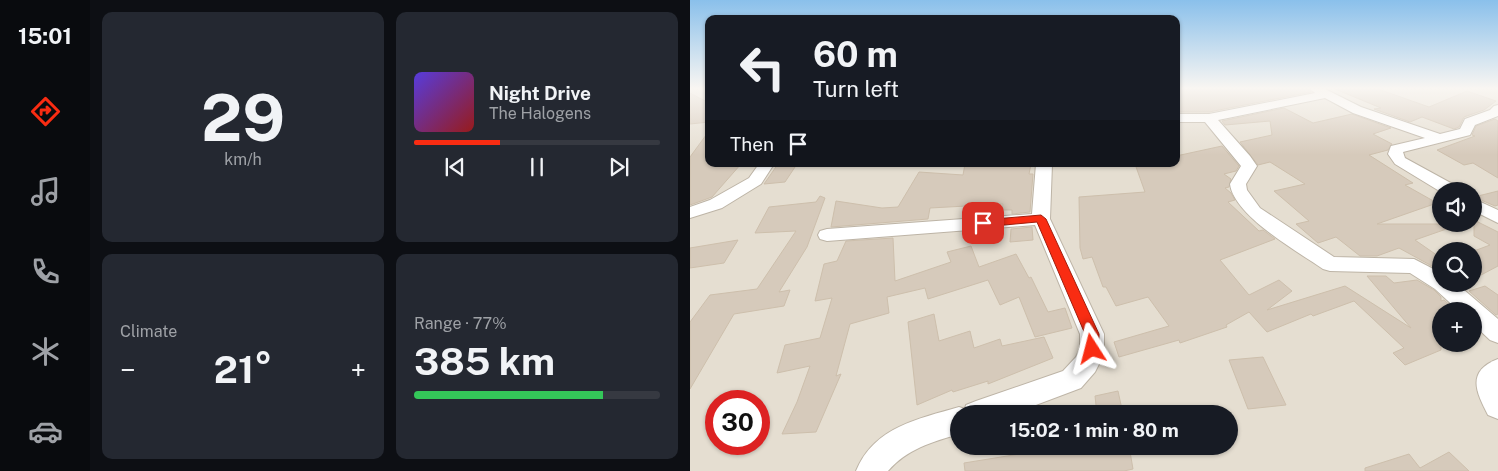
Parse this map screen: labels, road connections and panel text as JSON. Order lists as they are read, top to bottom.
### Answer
{
  "page": {
    "tabs": "15:01",
    "tile": [
      ["29", "km/h"],
      "Climate",
      ["Range · 77%", "385 km"]
    ],
    "turn": ["60 m", "Turn left"],
    "song": ["Night Drive", "The Halogens"],
    "then": "Then",
    "map_buttons": "+",
    "heat": ["−", "21°", "+"],
    "limit": "30",
    "trip": "15:02 · 1 min · 80 m"
  }
}
